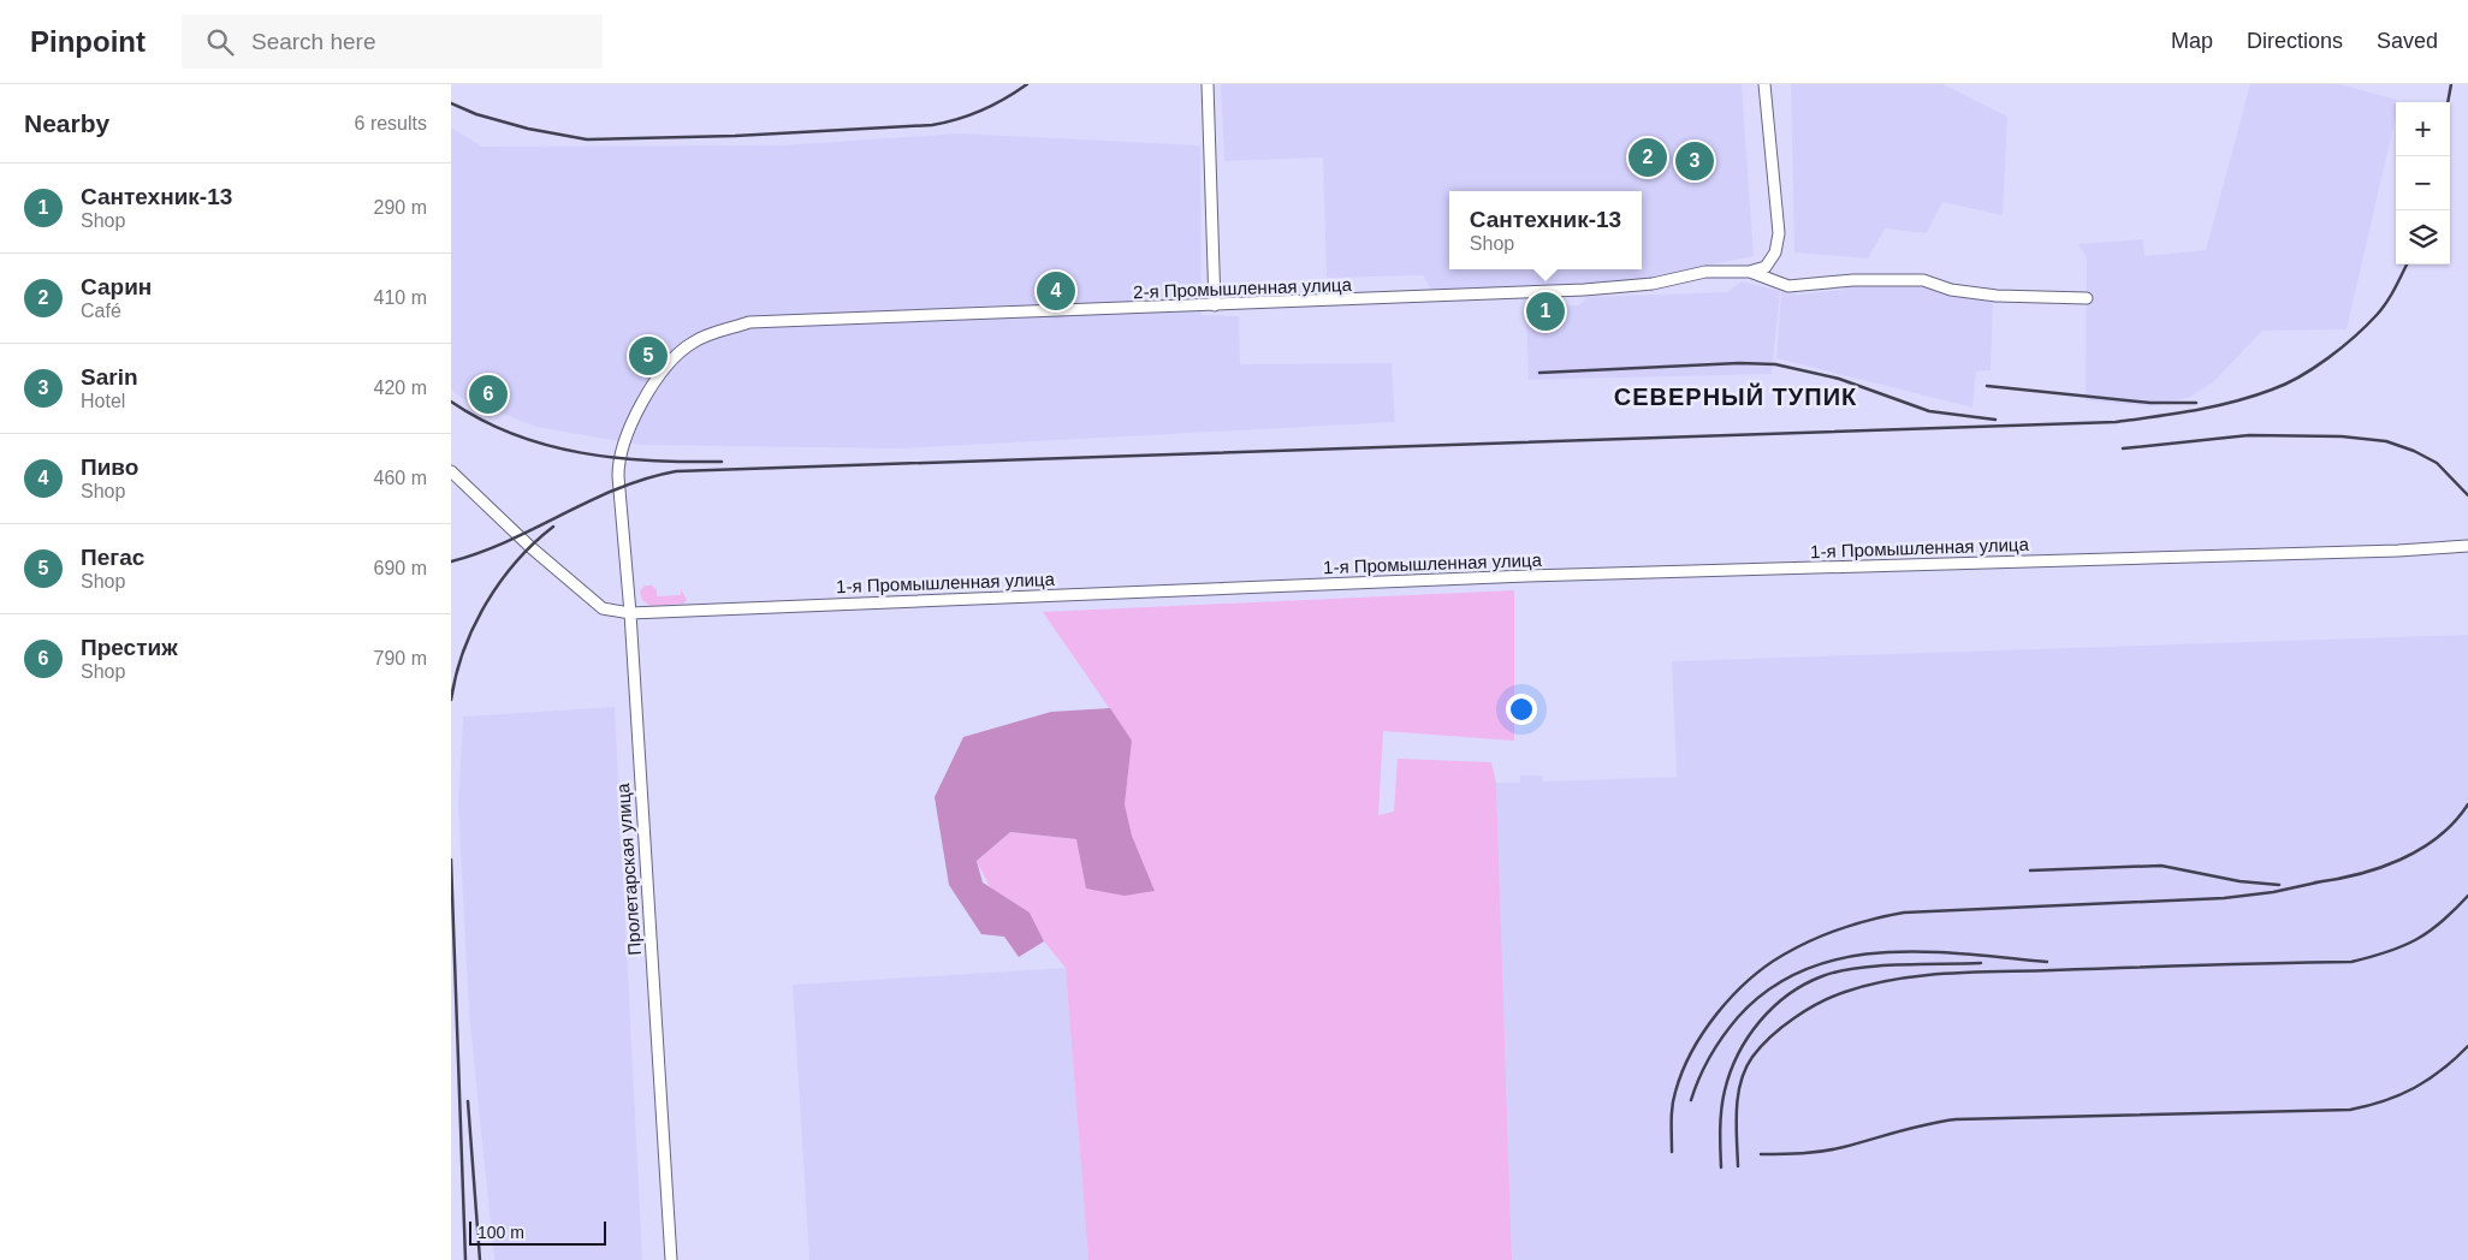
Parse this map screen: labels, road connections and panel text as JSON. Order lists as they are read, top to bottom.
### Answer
{
  "streets": {
    "street": ["2-я Промышленная улица", "1-я Промышленная улица", "Пролетарская улица"]
  },
  "crossings": [
    ["2-я Промышленная улица", "Пролетарская улица"],
    ["1-я Промышленная улица", "Пролетарская улица"]
  ],
  "districts": ["СЕВЕРНЫЙ ТУПИК"],
  "scale_bar": "100 m",
  "page": {
    "header": "Pinpoint",
    "search": "Search here",
    "nav": ["Map", "Directions", "Saved"],
    "heading": ["Nearby", "6 results"],
    "map_buttons": ["+", "−"],
    "pins": [
      "2",
      "3",
      "4",
      "1",
      "5",
      "6"
    ],
    "list": [
      {
        "mark": "1",
        "name": "Сантехник-13",
        "note": "Shop",
        "value": "290 m"
      },
      {
        "mark": "2",
        "name": "Сарин",
        "note": "Café",
        "value": "410 m"
      },
      {
        "mark": "3",
        "name": "Sarin",
        "note": "Hotel",
        "value": "420 m"
      },
      {
        "mark": "4",
        "name": "Пиво",
        "note": "Shop",
        "value": "460 m"
      },
      {
        "mark": "5",
        "name": "Пегас",
        "note": "Shop",
        "value": "690 m"
      },
      {
        "mark": "6",
        "name": "Престиж",
        "note": "Shop",
        "value": "790 m"
      }
    ],
    "popup": ["Сантехник-13", "Shop"],
    "scale": "100 m"
  }
}
